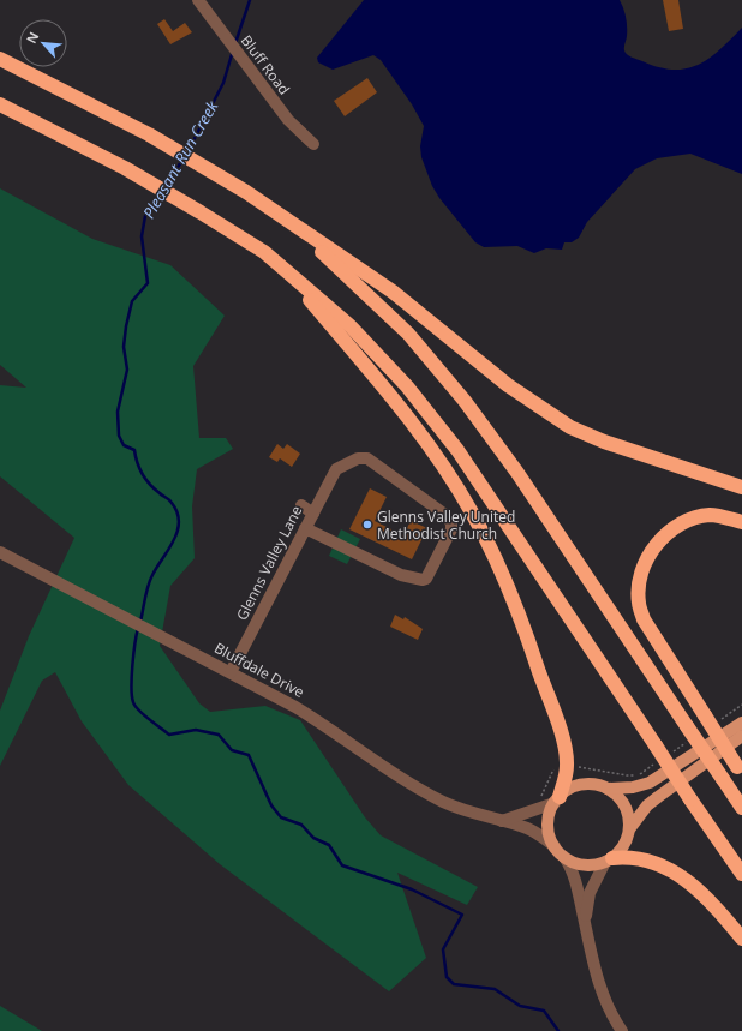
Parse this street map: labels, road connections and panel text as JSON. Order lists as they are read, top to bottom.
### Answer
{
  "streets": {
    "street": ["Bluff Road", "Glenns Valley Lane", "Bluffdale Drive"]
  },
  "crossings": [
    ["Glenns Valley Lane", "Bluffdale Drive"]
  ],
  "water": ["Pleasant Run Creek"],
  "places": ["Glenns Valley United Methodist Church"],
  "north": "top left"
}
